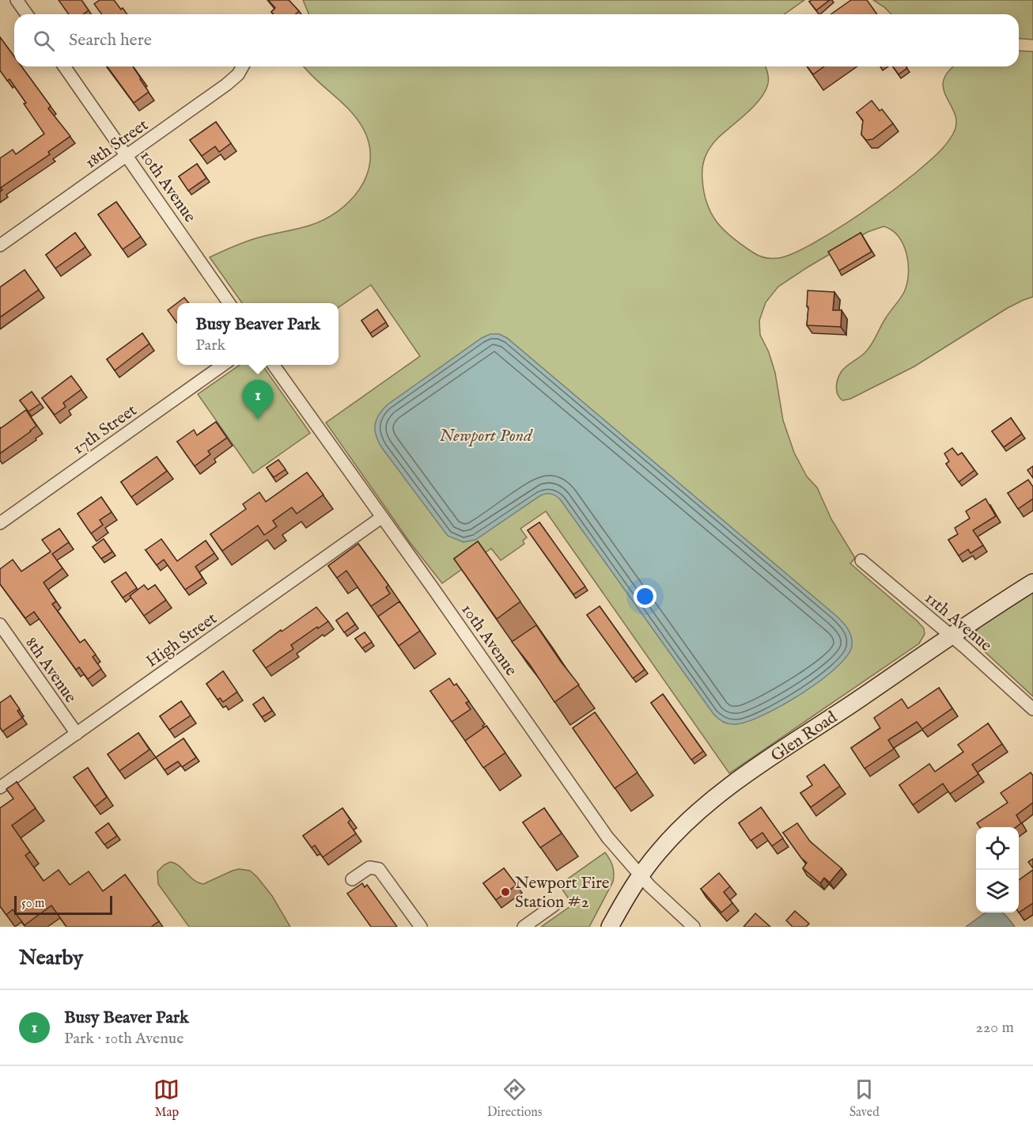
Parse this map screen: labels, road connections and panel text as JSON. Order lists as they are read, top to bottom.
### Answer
{
  "streets": {
    "street": [
      "18th Street",
      "10th Avenue",
      "17th Street",
      "11th Avenue",
      "High Street",
      "8th Avenue",
      "Glen Road"
    ]
  },
  "crossings": [
    ["18th Street", "10th Avenue"],
    ["10th Avenue", "High Street"],
    ["10th Avenue", "Glen Road"],
    ["11th Avenue", "Glen Road"],
    ["High Street", "8th Avenue"]
  ],
  "water": ["Newport Pond"],
  "places": ["Newport Fire Station #2"],
  "scale_bar": "50 m",
  "page": {
    "search": "Search here",
    "popup": ["Busy Beaver Park", "Park"],
    "pins": "1",
    "scale": "50 m",
    "heading": "Nearby",
    "list": [
      {
        "mark": "1",
        "name": "Busy Beaver Park",
        "note": "Park · 10th Avenue",
        "value": "220 m"
      }
    ],
    "nav": ["Map", "Directions", "Saved"]
  }
}
